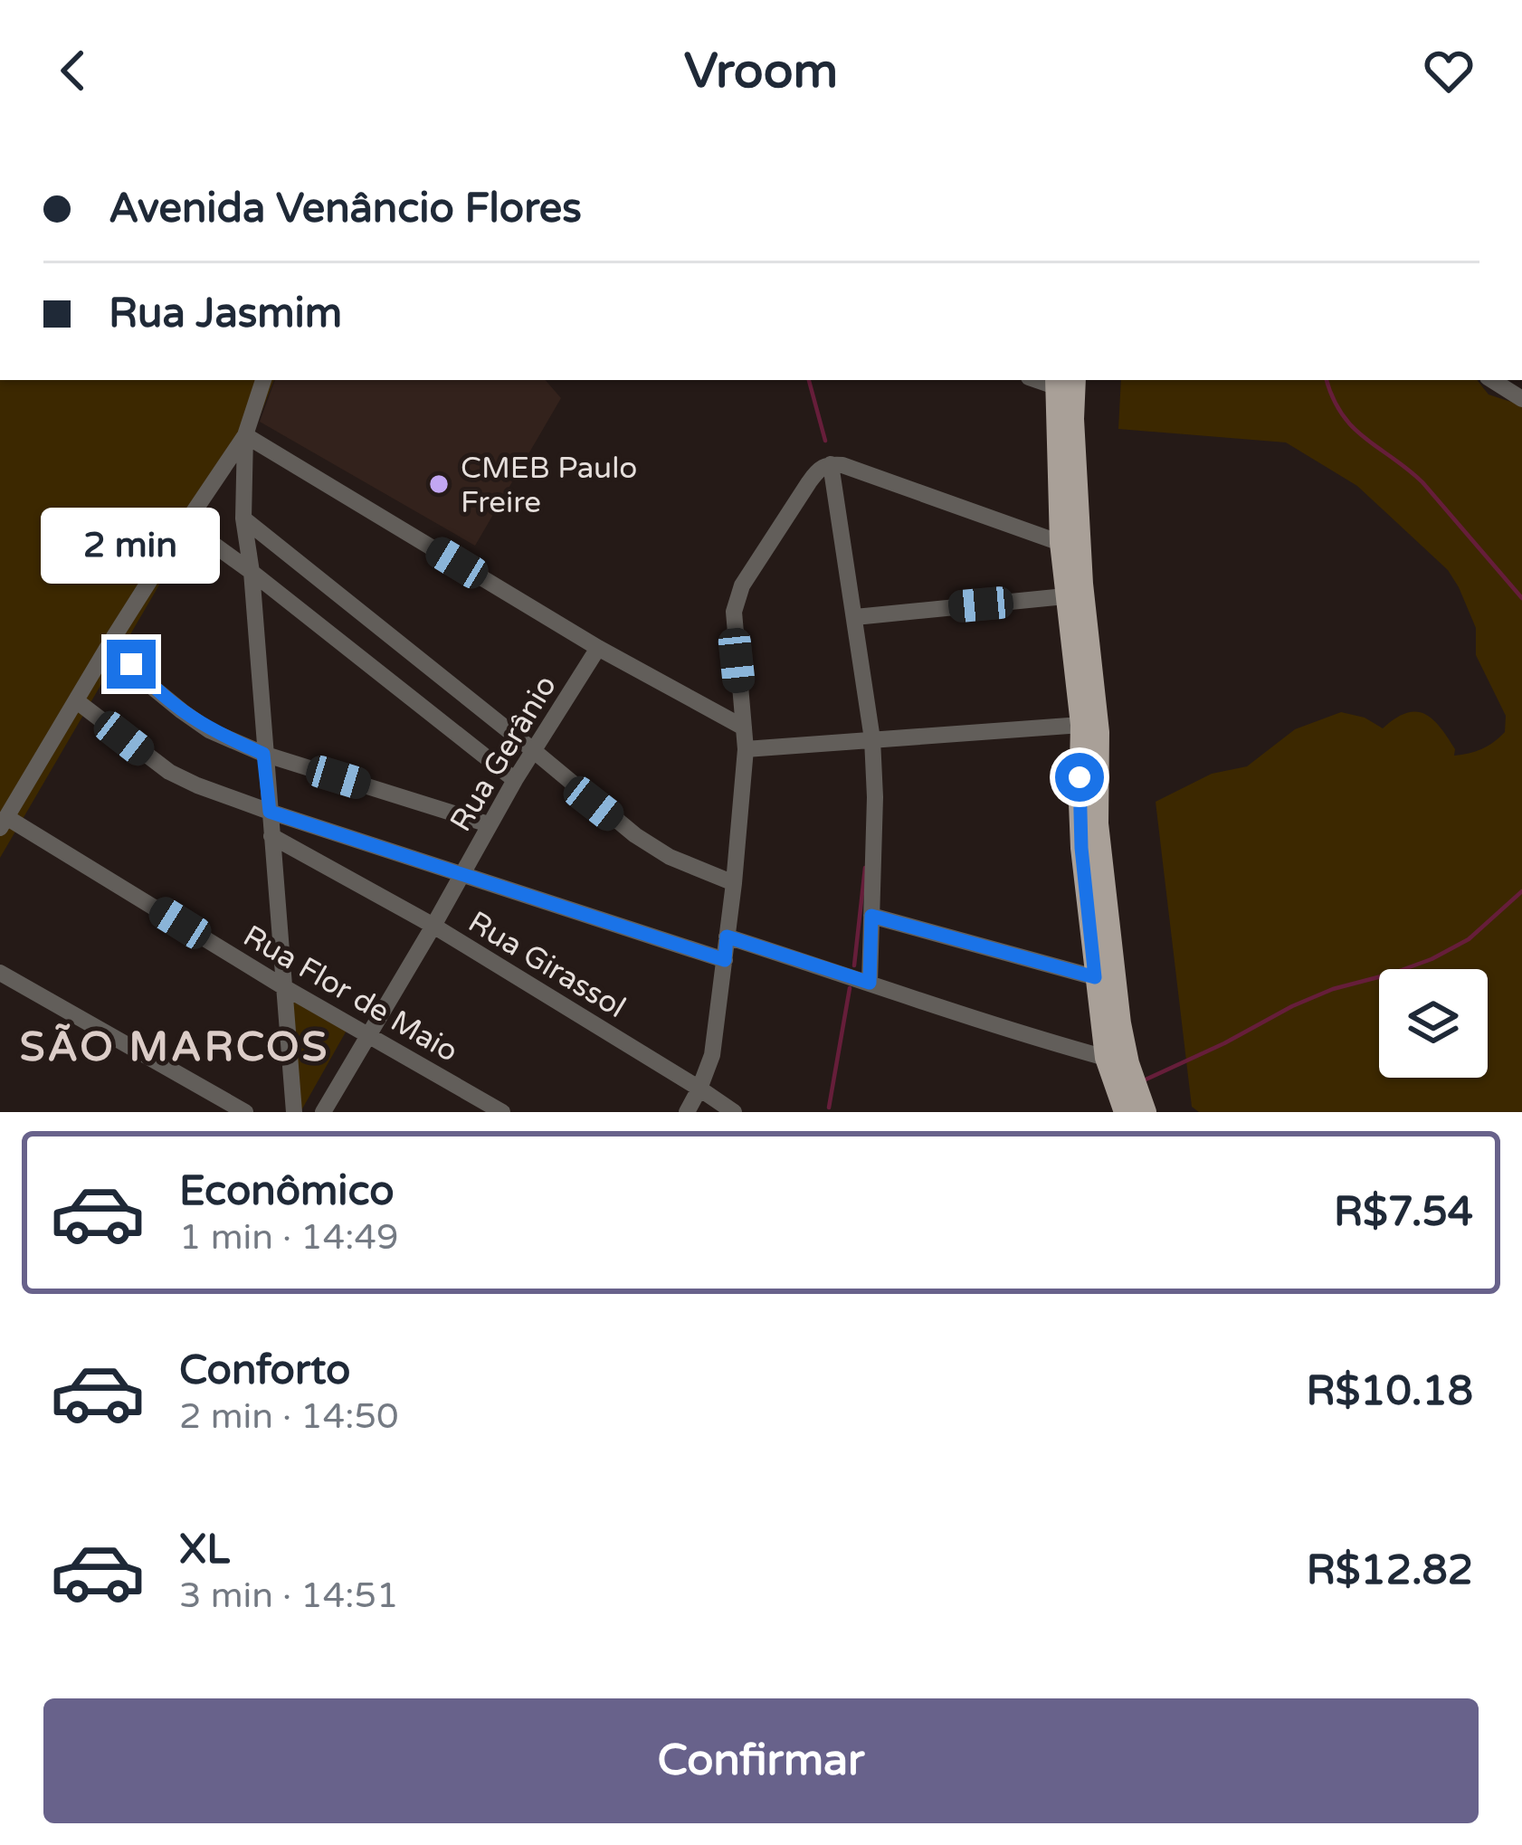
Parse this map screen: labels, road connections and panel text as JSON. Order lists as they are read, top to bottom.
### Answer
{
  "streets": {
    "street": ["Rua Gerânio", "Rua Girassol", "Rua Flor de Maio"]
  },
  "crossings": [
    ["Rua Gerânio", "Rua Girassol"],
    ["Rua Gerânio", "Rua Flor de Maio"]
  ],
  "districts": ["SÃO MARCOS"],
  "places": ["CMEB Paulo Freire"],
  "page": {
    "header": "Vroom",
    "banner": ["Avenida Venâncio Flores", "Rua Jasmim"],
    "bubble": "2 min",
    "list": [
      {
        "name": "Econômico",
        "note": "1 min · 14:49",
        "value": "R$7.54"
      },
      {
        "name": "Conforto",
        "note": "2 min · 14:50",
        "value": "R$10.18"
      },
      {
        "name": "XL",
        "note": "3 min · 14:51",
        "value": "R$12.82"
      }
    ],
    "buttons": "Confirmar"
  }
}
